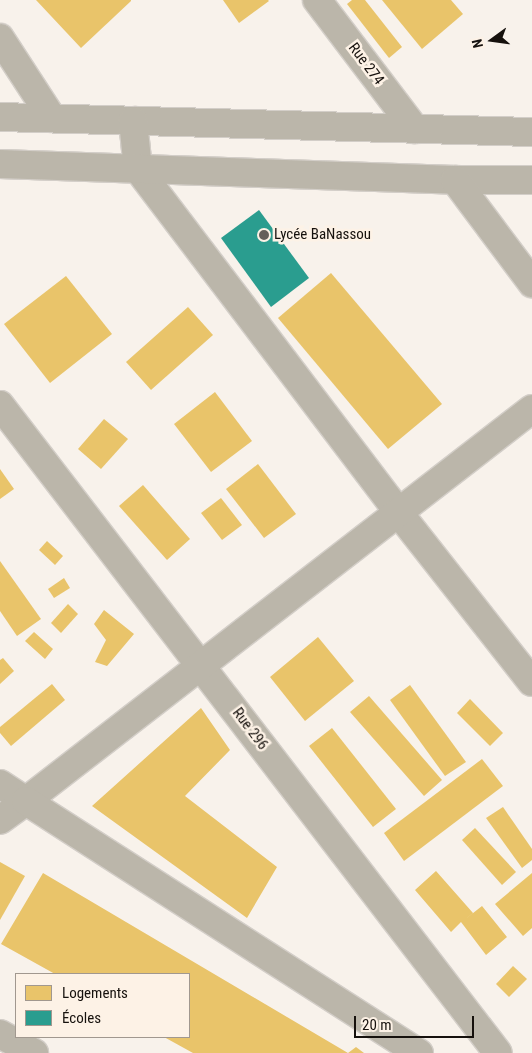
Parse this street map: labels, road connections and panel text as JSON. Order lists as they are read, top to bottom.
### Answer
{
  "streets": {
    "street": ["Rue 274", "Rue 296"]
  },
  "places": ["Lycée BaNassou"],
  "legend": ["Logements", "Écoles"],
  "scale_bar": "20 m",
  "north": "left"
}
